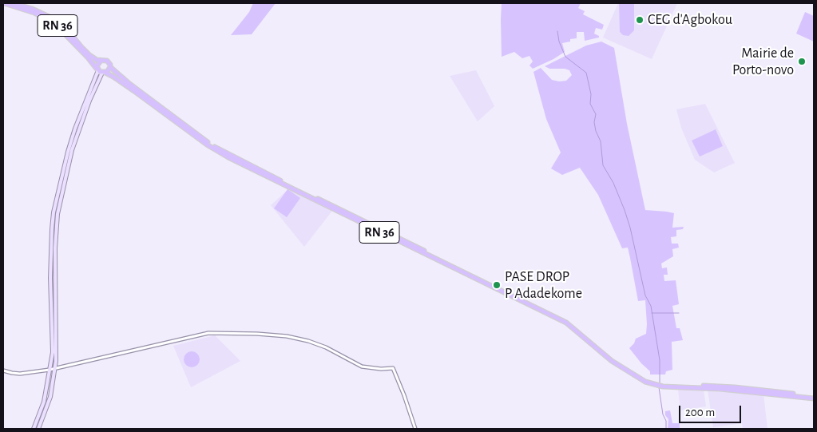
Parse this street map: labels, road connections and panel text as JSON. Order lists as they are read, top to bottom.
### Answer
{
  "streets": {
    "main road": ["RN 36"]
  },
  "places": ["CEG d'Agbokou", "Mairie de Porto-novo", "PASE DROP P Adadekome"],
  "scale_bar": "200 m"
}
